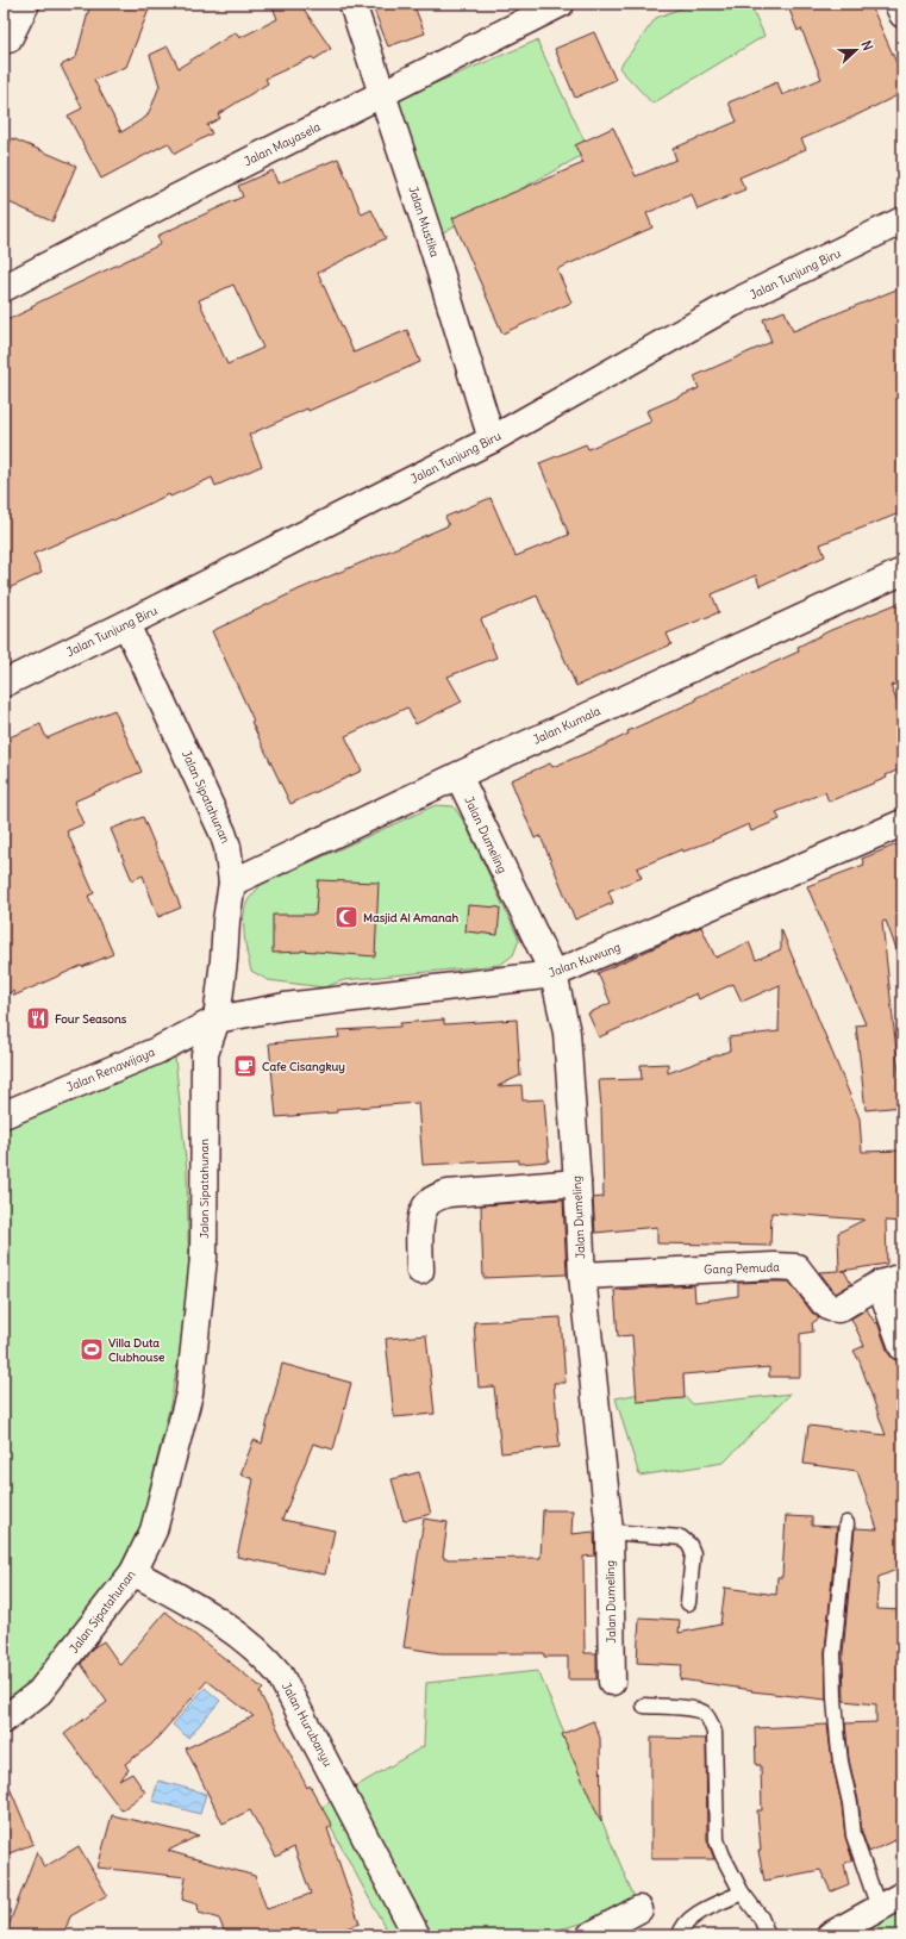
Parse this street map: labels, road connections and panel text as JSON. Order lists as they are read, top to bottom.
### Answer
{
  "streets": {
    "street": [
      "Jalan Mayasela",
      "Jalan Mustika",
      "Jalan Tunjung Biru",
      "Jalan Kumala",
      "Jalan Sipatahunan",
      "Jalan Dumeling",
      "Jalan Kuwung",
      "Jalan Renawijaya",
      "Gang Pemuda",
      "Jalan Hurubanyu"
    ]
  },
  "crossings": [
    ["Jalan Mayasela", "Jalan Mustika"],
    ["Jalan Mustika", "Jalan Tunjung Biru"],
    ["Jalan Tunjung Biru", "Jalan Sipatahunan"],
    ["Jalan Kumala", "Jalan Sipatahunan"],
    ["Jalan Kumala", "Jalan Dumeling"],
    ["Jalan Sipatahunan", "Jalan Kuwung"],
    ["Jalan Sipatahunan", "Jalan Renawijaya"],
    ["Jalan Sipatahunan", "Jalan Hurubanyu"],
    ["Jalan Dumeling", "Jalan Kuwung"],
    ["Jalan Dumeling", "Gang Pemuda"],
    ["Jalan Kuwung", "Jalan Renawijaya"]
  ],
  "places": {
    "mosque": ["Masjid Al Amanah"],
    "restaurant": ["Four Seasons"],
    "cafe": ["Cafe Cisangkuy"],
    "sports": ["Villa Duta Clubhouse"]
  },
  "north": "right"
}
